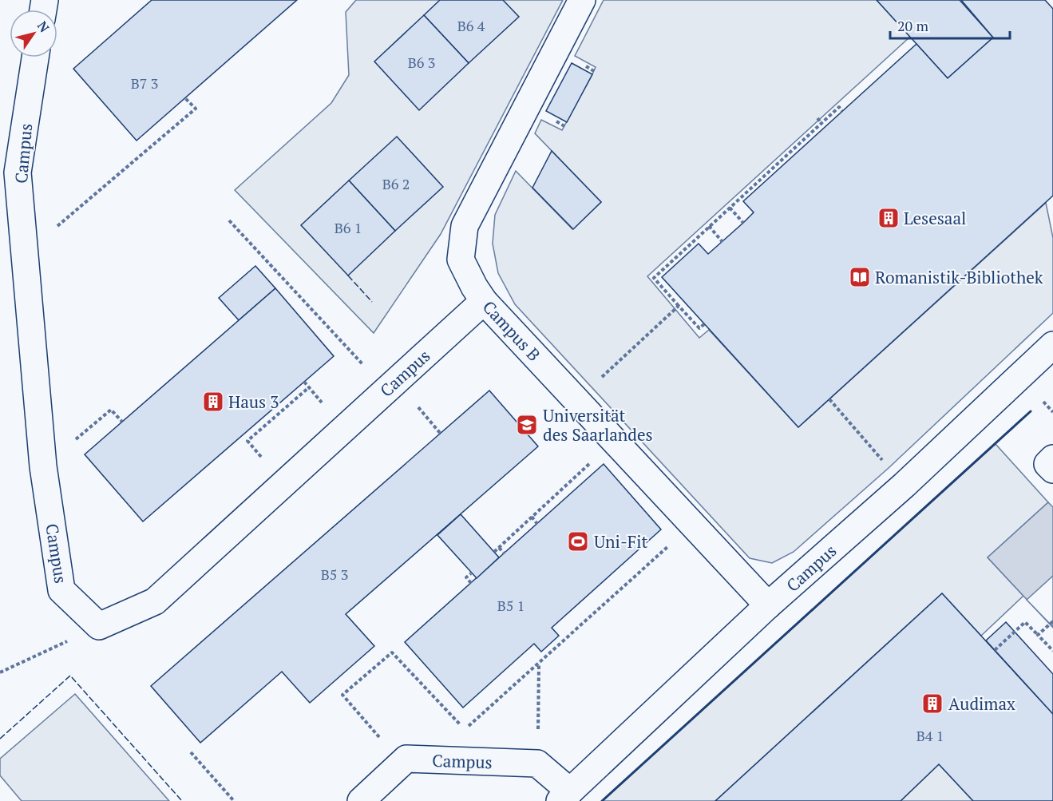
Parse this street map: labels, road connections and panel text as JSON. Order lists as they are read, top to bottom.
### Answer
{
  "streets": {
    "street": ["Campus", "Campus B"]
  },
  "crossings": [
    ["Campus", "Campus B"]
  ],
  "places": {
    "building": ["Lesesaal", "Haus 3", "Audimax"],
    "library": ["Romanistik-Bibliothek"],
    "school or university": ["Universität des Saarlandes"],
    "sports": ["Uni-Fit"]
  },
  "house_numbers": [
    "B6 4",
    "B6 3",
    "B7 3",
    "B6 2",
    "B6 1",
    "B5 3",
    "B5 1",
    "B4 1"
  ],
  "scale_bar": "20 m",
  "north": "top right"
}
